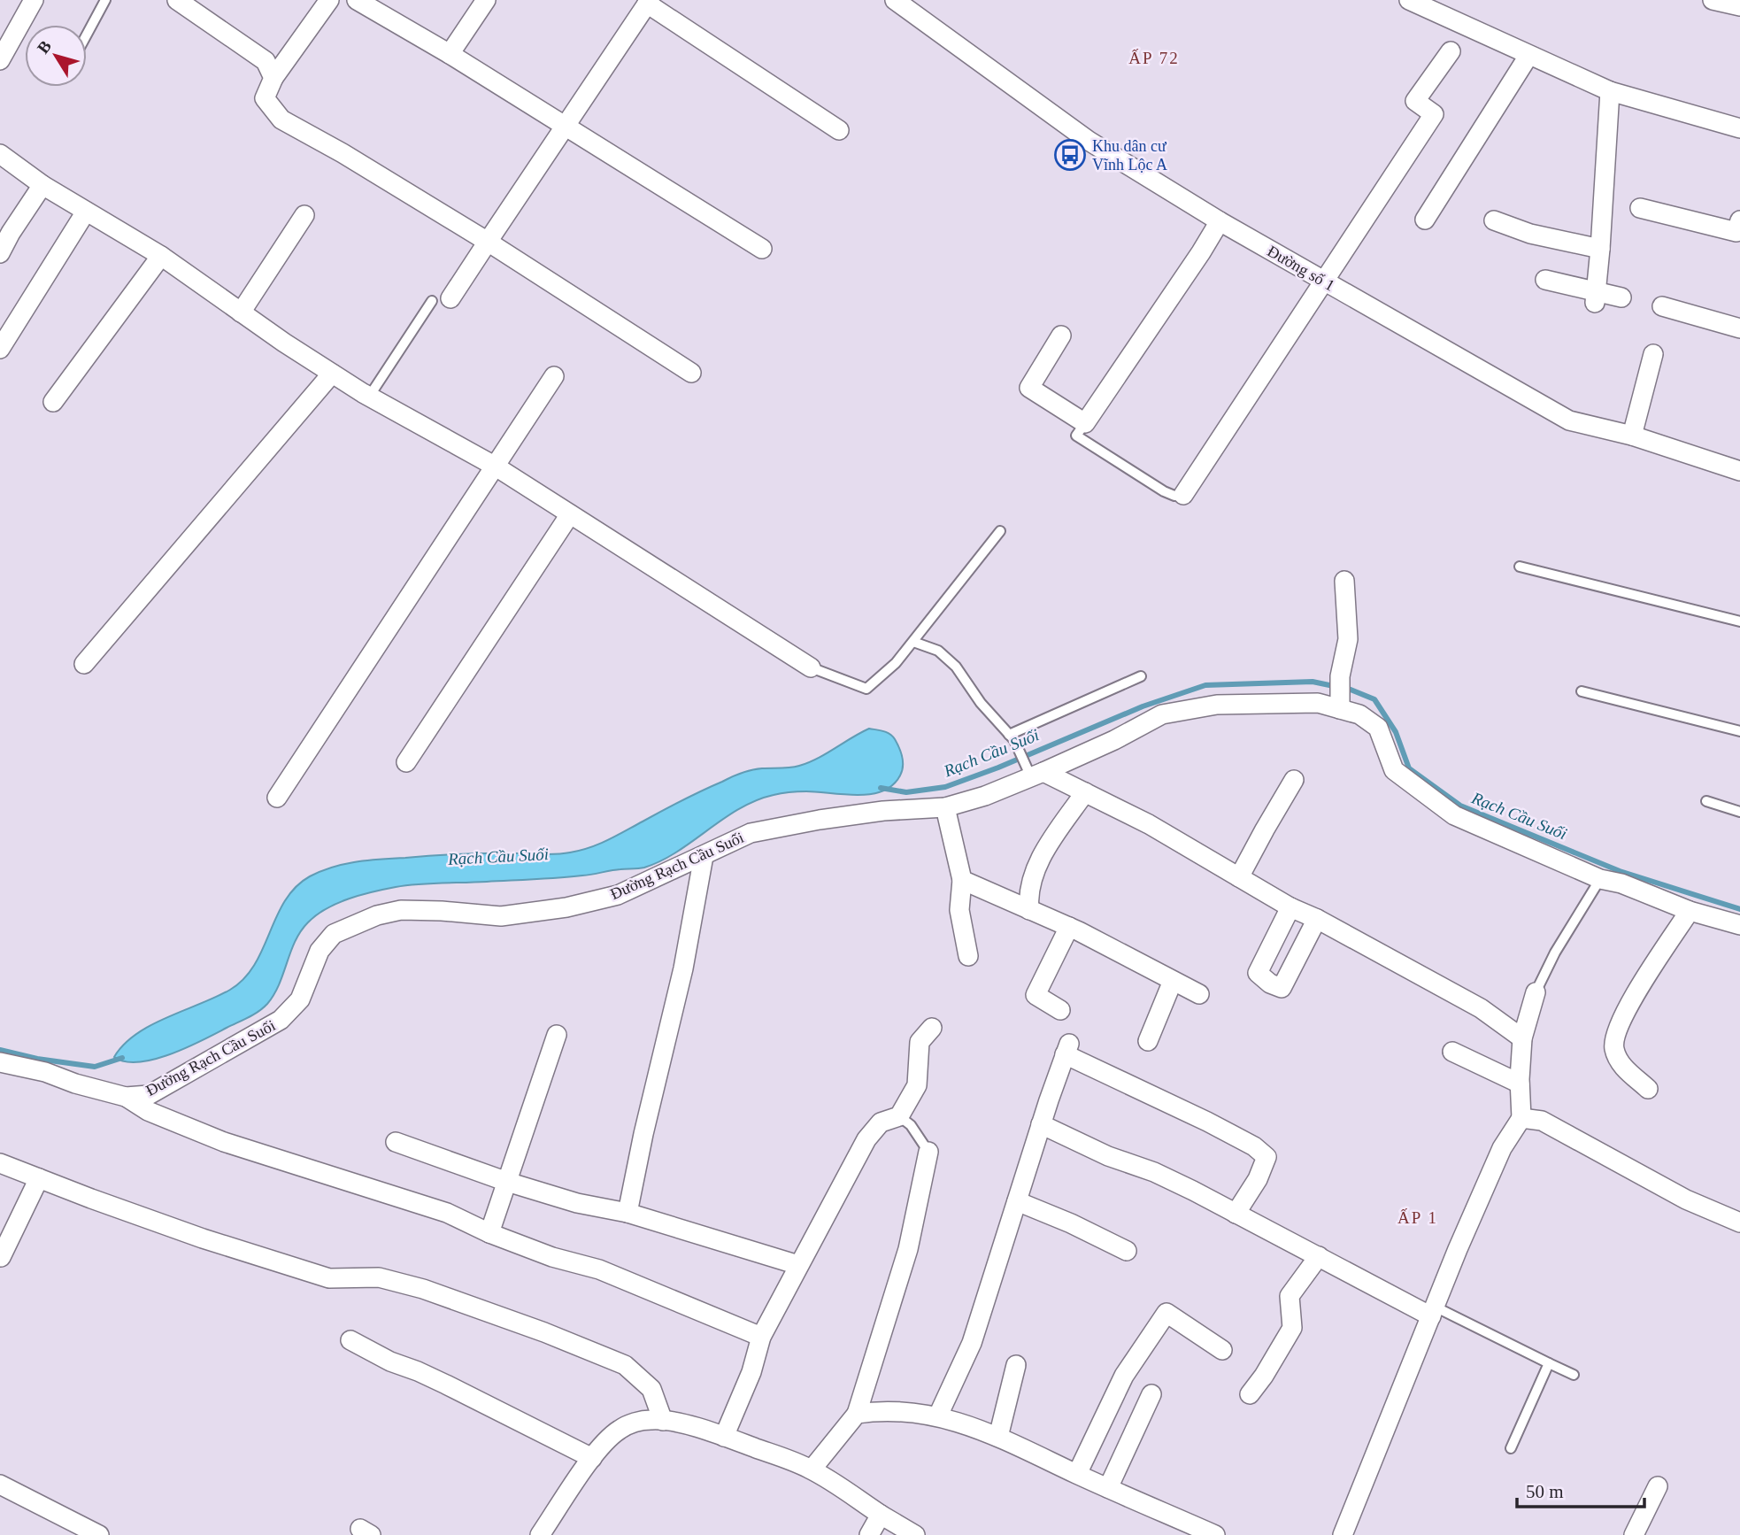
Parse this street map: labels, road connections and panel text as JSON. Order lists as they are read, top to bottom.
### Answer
{
  "streets": {
    "street": ["Đường số 1", "Đường Rạch Cầu Suối"]
  },
  "districts": ["ẤP 72", "ẤP 1"],
  "water": ["Rạch Cầu Suối"],
  "places": {
    "bus stop": ["Khu dân cư Vĩnh Lộc A"]
  },
  "scale_bar": "50 m",
  "north": "top left"
}
